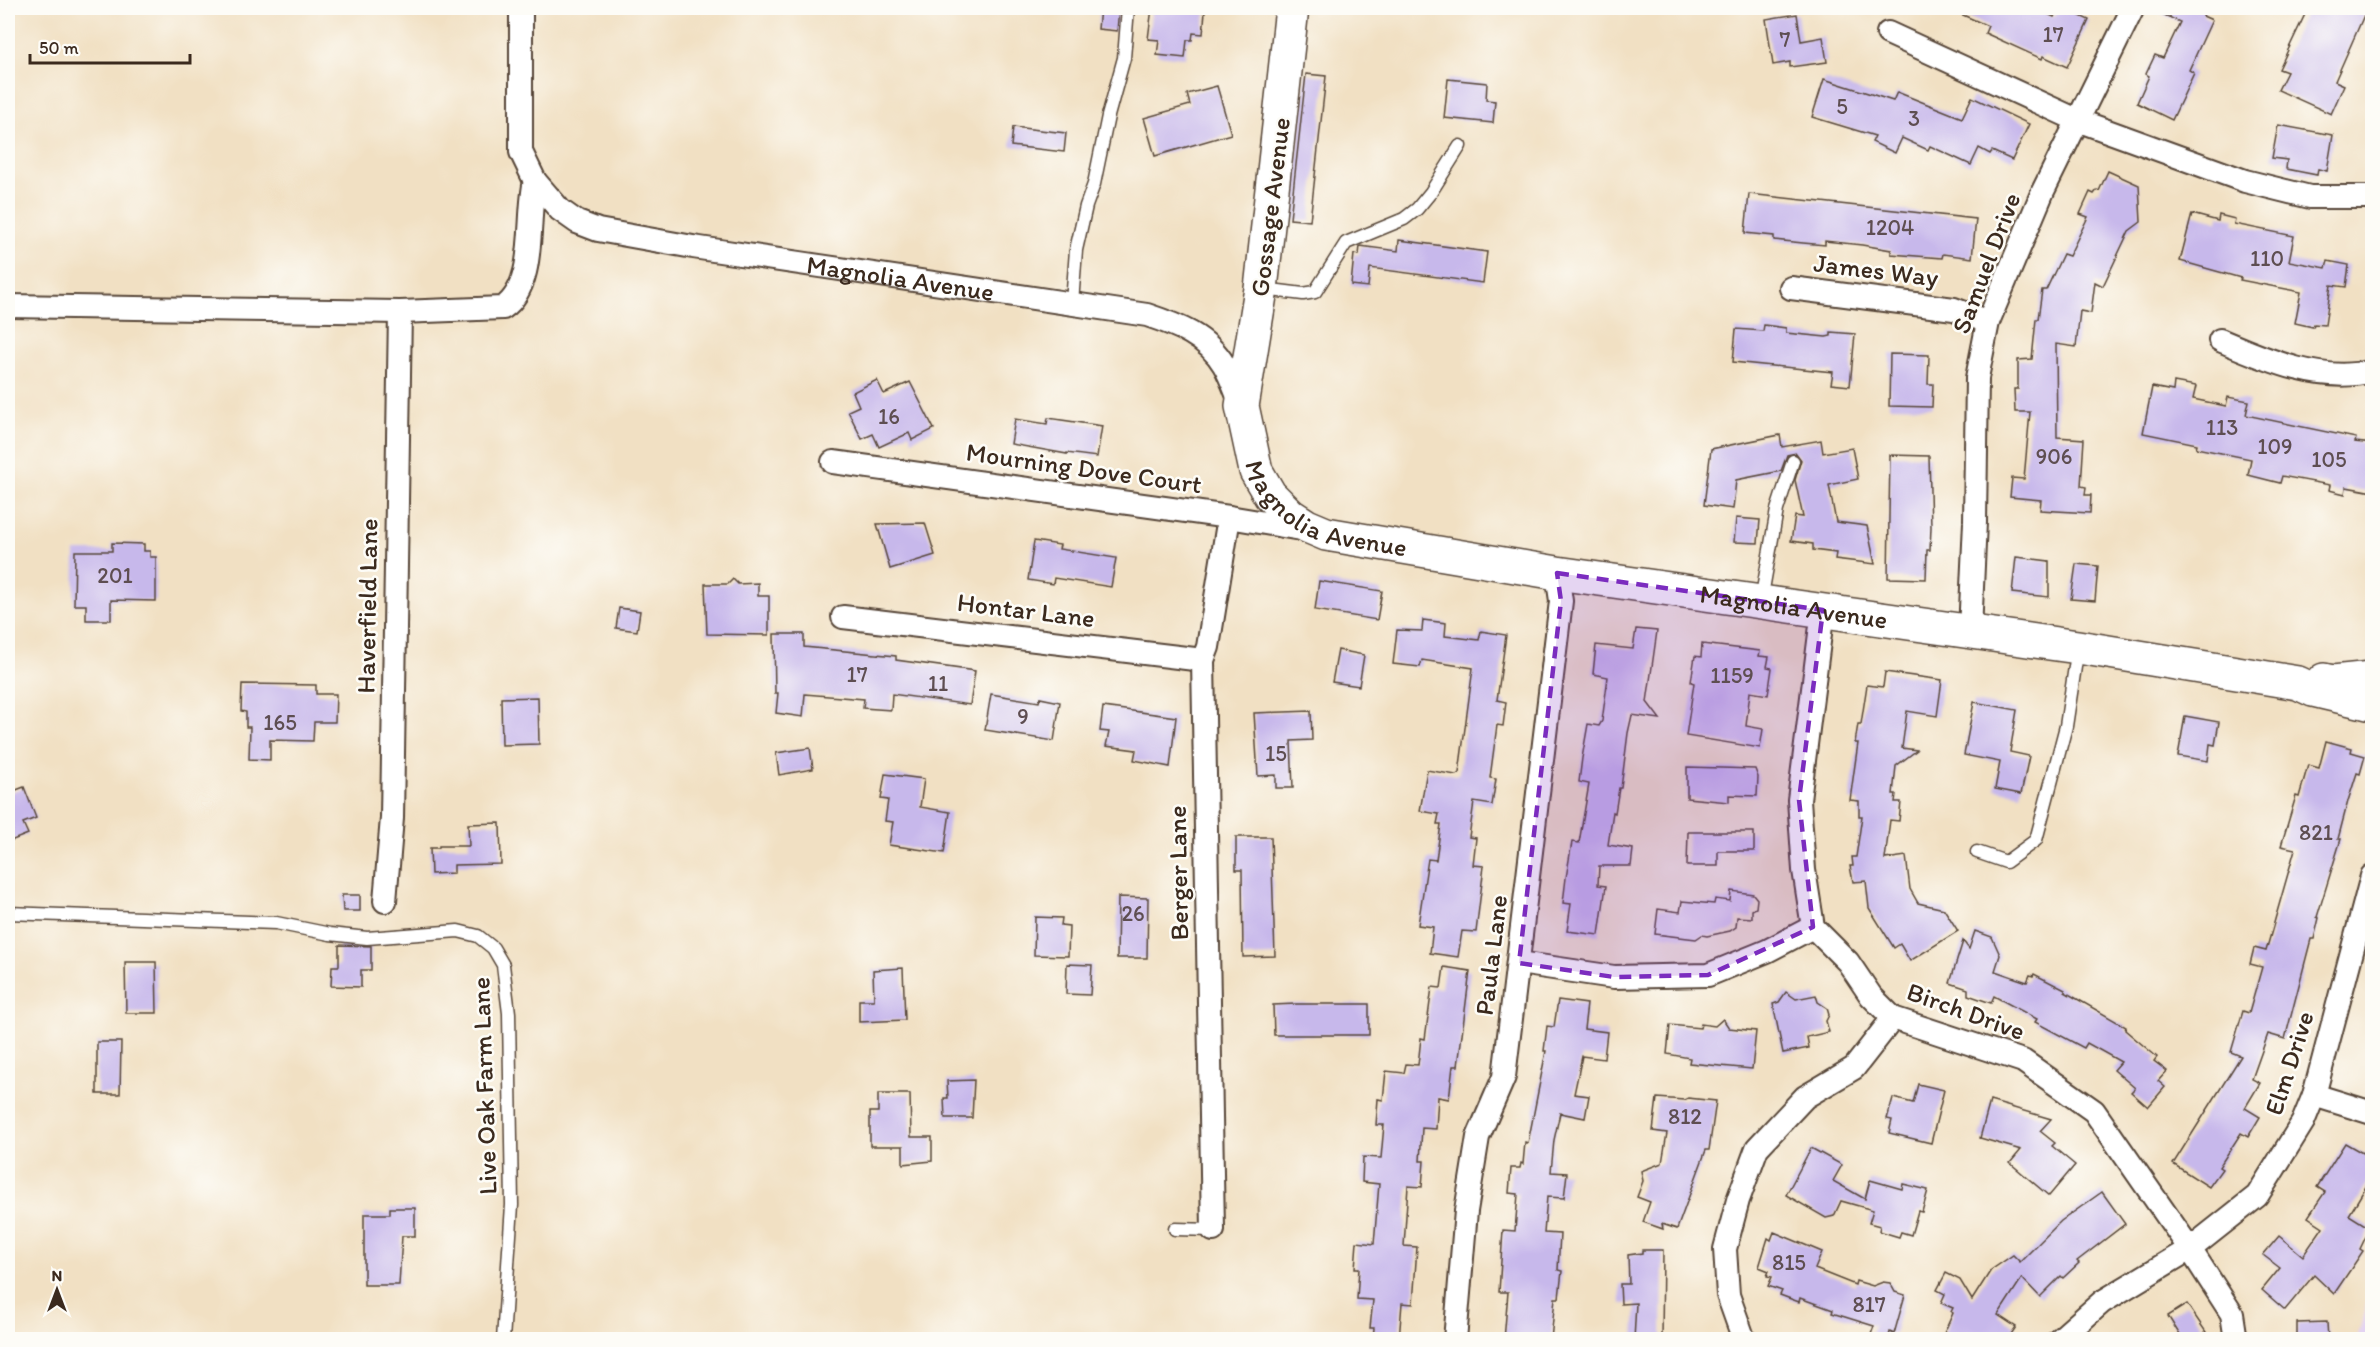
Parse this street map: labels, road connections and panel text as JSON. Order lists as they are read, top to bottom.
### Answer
{
  "streets": {
    "street": [
      "Gossage Avenue",
      "Samuel Drive",
      "James Way",
      "Magnolia Avenue",
      "Mourning Dove Court",
      "Haverfield Lane",
      "Hontar Lane",
      "Berger Lane",
      "Paula Lane",
      "Birch Drive",
      "Elm Drive"
    ],
    "lane": ["Live Oak Farm Lane"]
  },
  "crossings": [
    ["Gossage Avenue", "Magnolia Avenue"],
    ["Samuel Drive", "James Way"],
    ["Samuel Drive", "Magnolia Avenue"],
    ["Magnolia Avenue", "Mourning Dove Court"],
    ["Magnolia Avenue", "Paula Lane"],
    ["Mourning Dove Court", "Berger Lane"],
    ["Hontar Lane", "Berger Lane"],
    ["Birch Drive", "Elm Drive"]
  ],
  "house_numbers": [
    "17",
    "7",
    "5",
    "3",
    "1204",
    "110",
    "16",
    "113",
    "109",
    "906",
    "105",
    "201",
    "17",
    "1159",
    "11",
    "9",
    "165",
    "15",
    "821",
    "26",
    "812",
    "815",
    "817"
  ],
  "scale_bar": "50 m",
  "north": "top"
}
